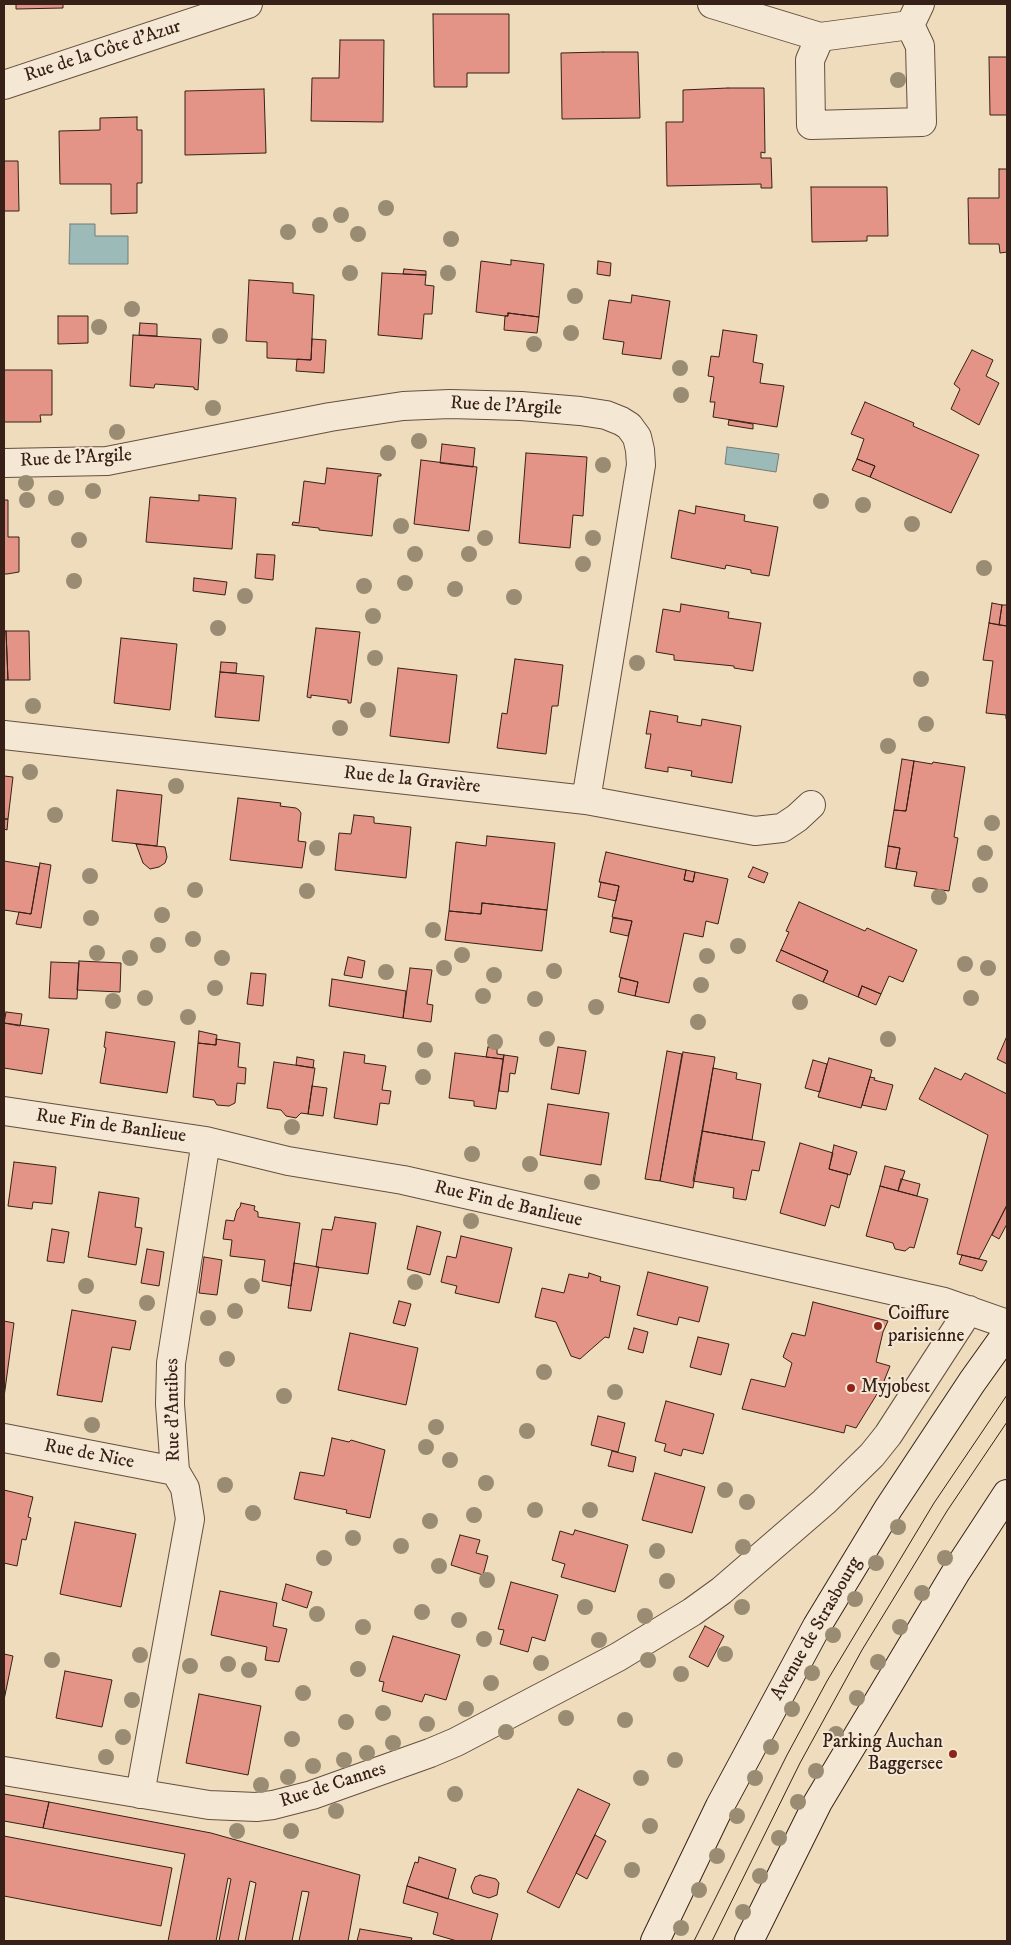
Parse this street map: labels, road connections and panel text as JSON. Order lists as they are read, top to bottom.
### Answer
{
  "streets": {
    "street": [
      "Rue de la Côte d'Azur",
      "Rue de l'Argile",
      "Rue de la Gravière",
      "Rue Fin de Banlieue",
      "Rue d'Antibes",
      "Rue de Nice",
      "Avenue de Strasbourg",
      "Rue de Cannes"
    ]
  },
  "crossings": [
    ["Rue de l'Argile", "Rue de la Gravière"],
    ["Rue Fin de Banlieue", "Rue d'Antibes"],
    ["Rue Fin de Banlieue", "Rue de Cannes"],
    ["Rue d'Antibes", "Rue de Nice"],
    ["Rue d'Antibes", "Rue de Cannes"]
  ],
  "places": ["Coiffure parisienne", "Myjobest", "Parking Auchan Baggersee"]
}
